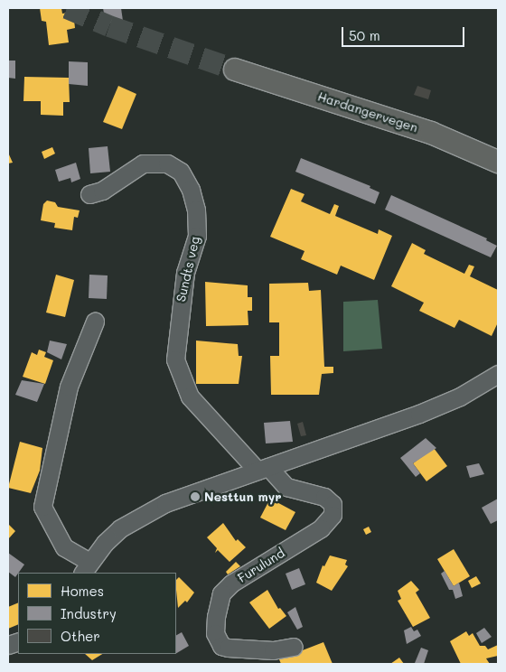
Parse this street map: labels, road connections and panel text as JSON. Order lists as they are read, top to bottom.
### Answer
{
  "streets": {
    "main road": ["Hardangervegen"],
    "street": ["Sundts veg", "Furulund"]
  },
  "crossings": [
    ["Sundts veg", "Furulund"]
  ],
  "places": ["Nesttun myr"],
  "legend": ["Homes", "Industry", "Other"],
  "scale_bar": "50 m"
}
